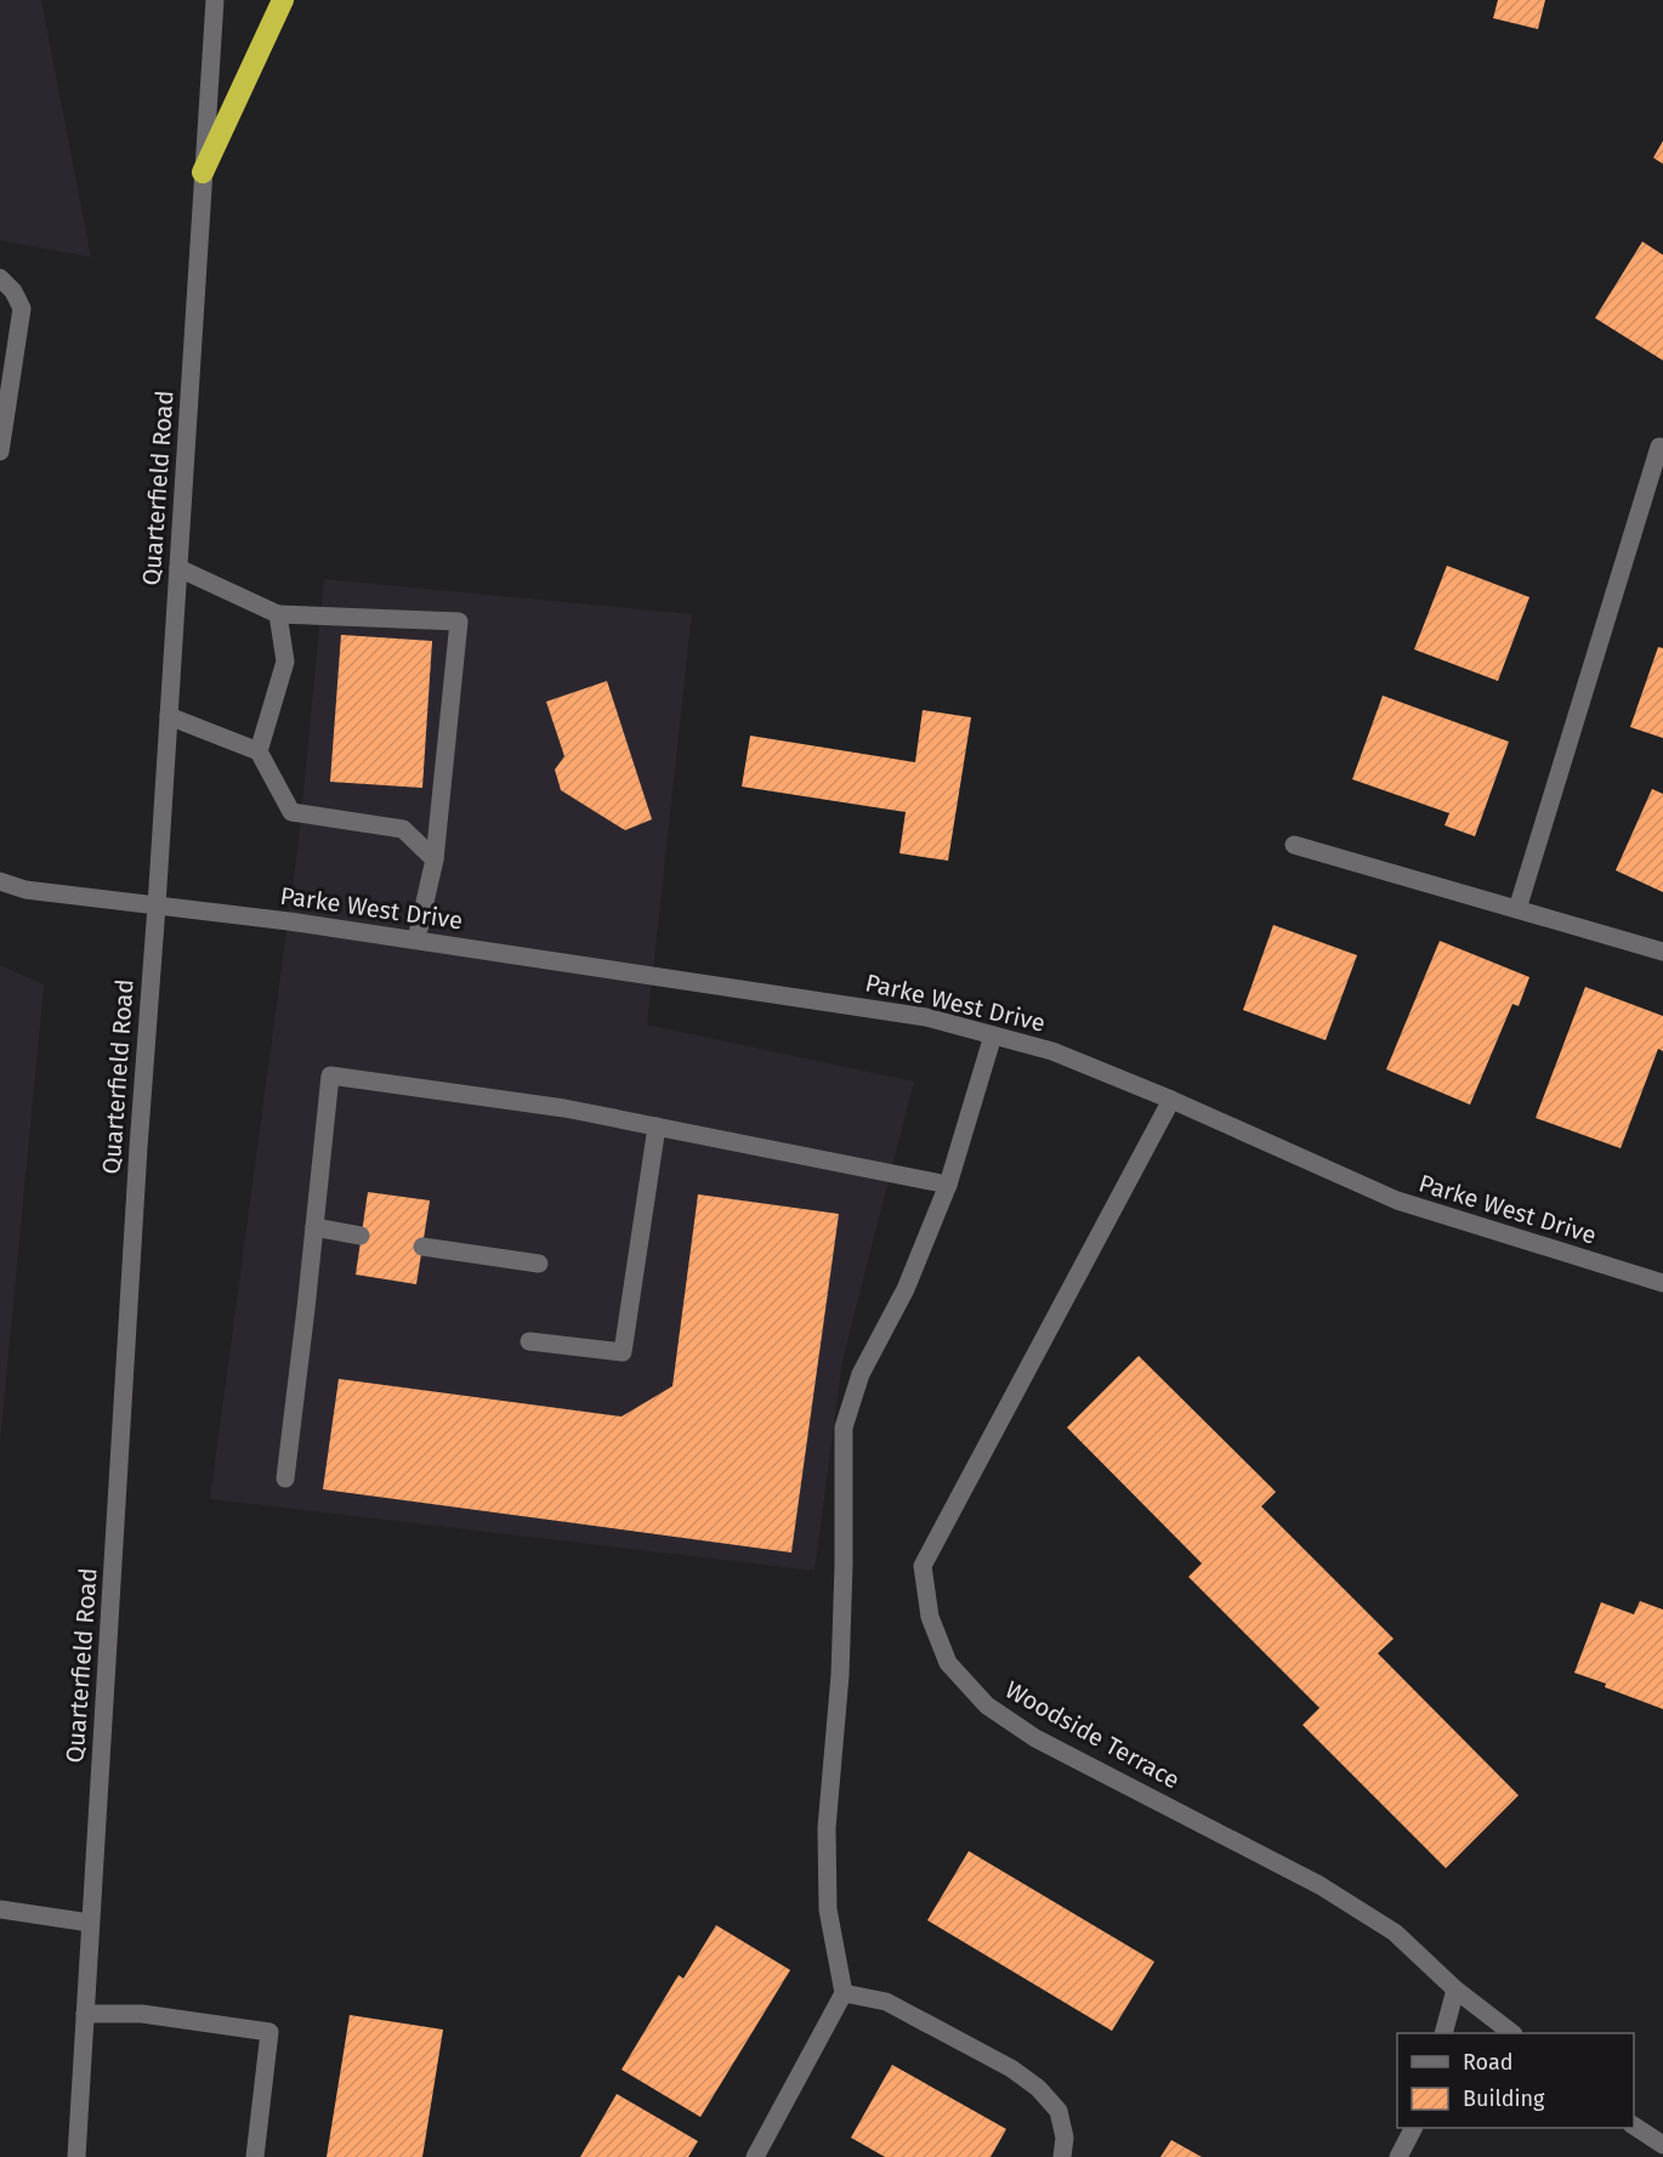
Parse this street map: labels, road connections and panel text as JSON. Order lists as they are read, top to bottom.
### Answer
{
  "streets": {
    "street": ["Quarterfield Road", "Parke West Drive", "Woodside Terrace"]
  },
  "crossings": [
    ["Quarterfield Road", "Parke West Drive"],
    ["Parke West Drive", "Woodside Terrace"]
  ],
  "legend": ["Road", "Building"]
}
